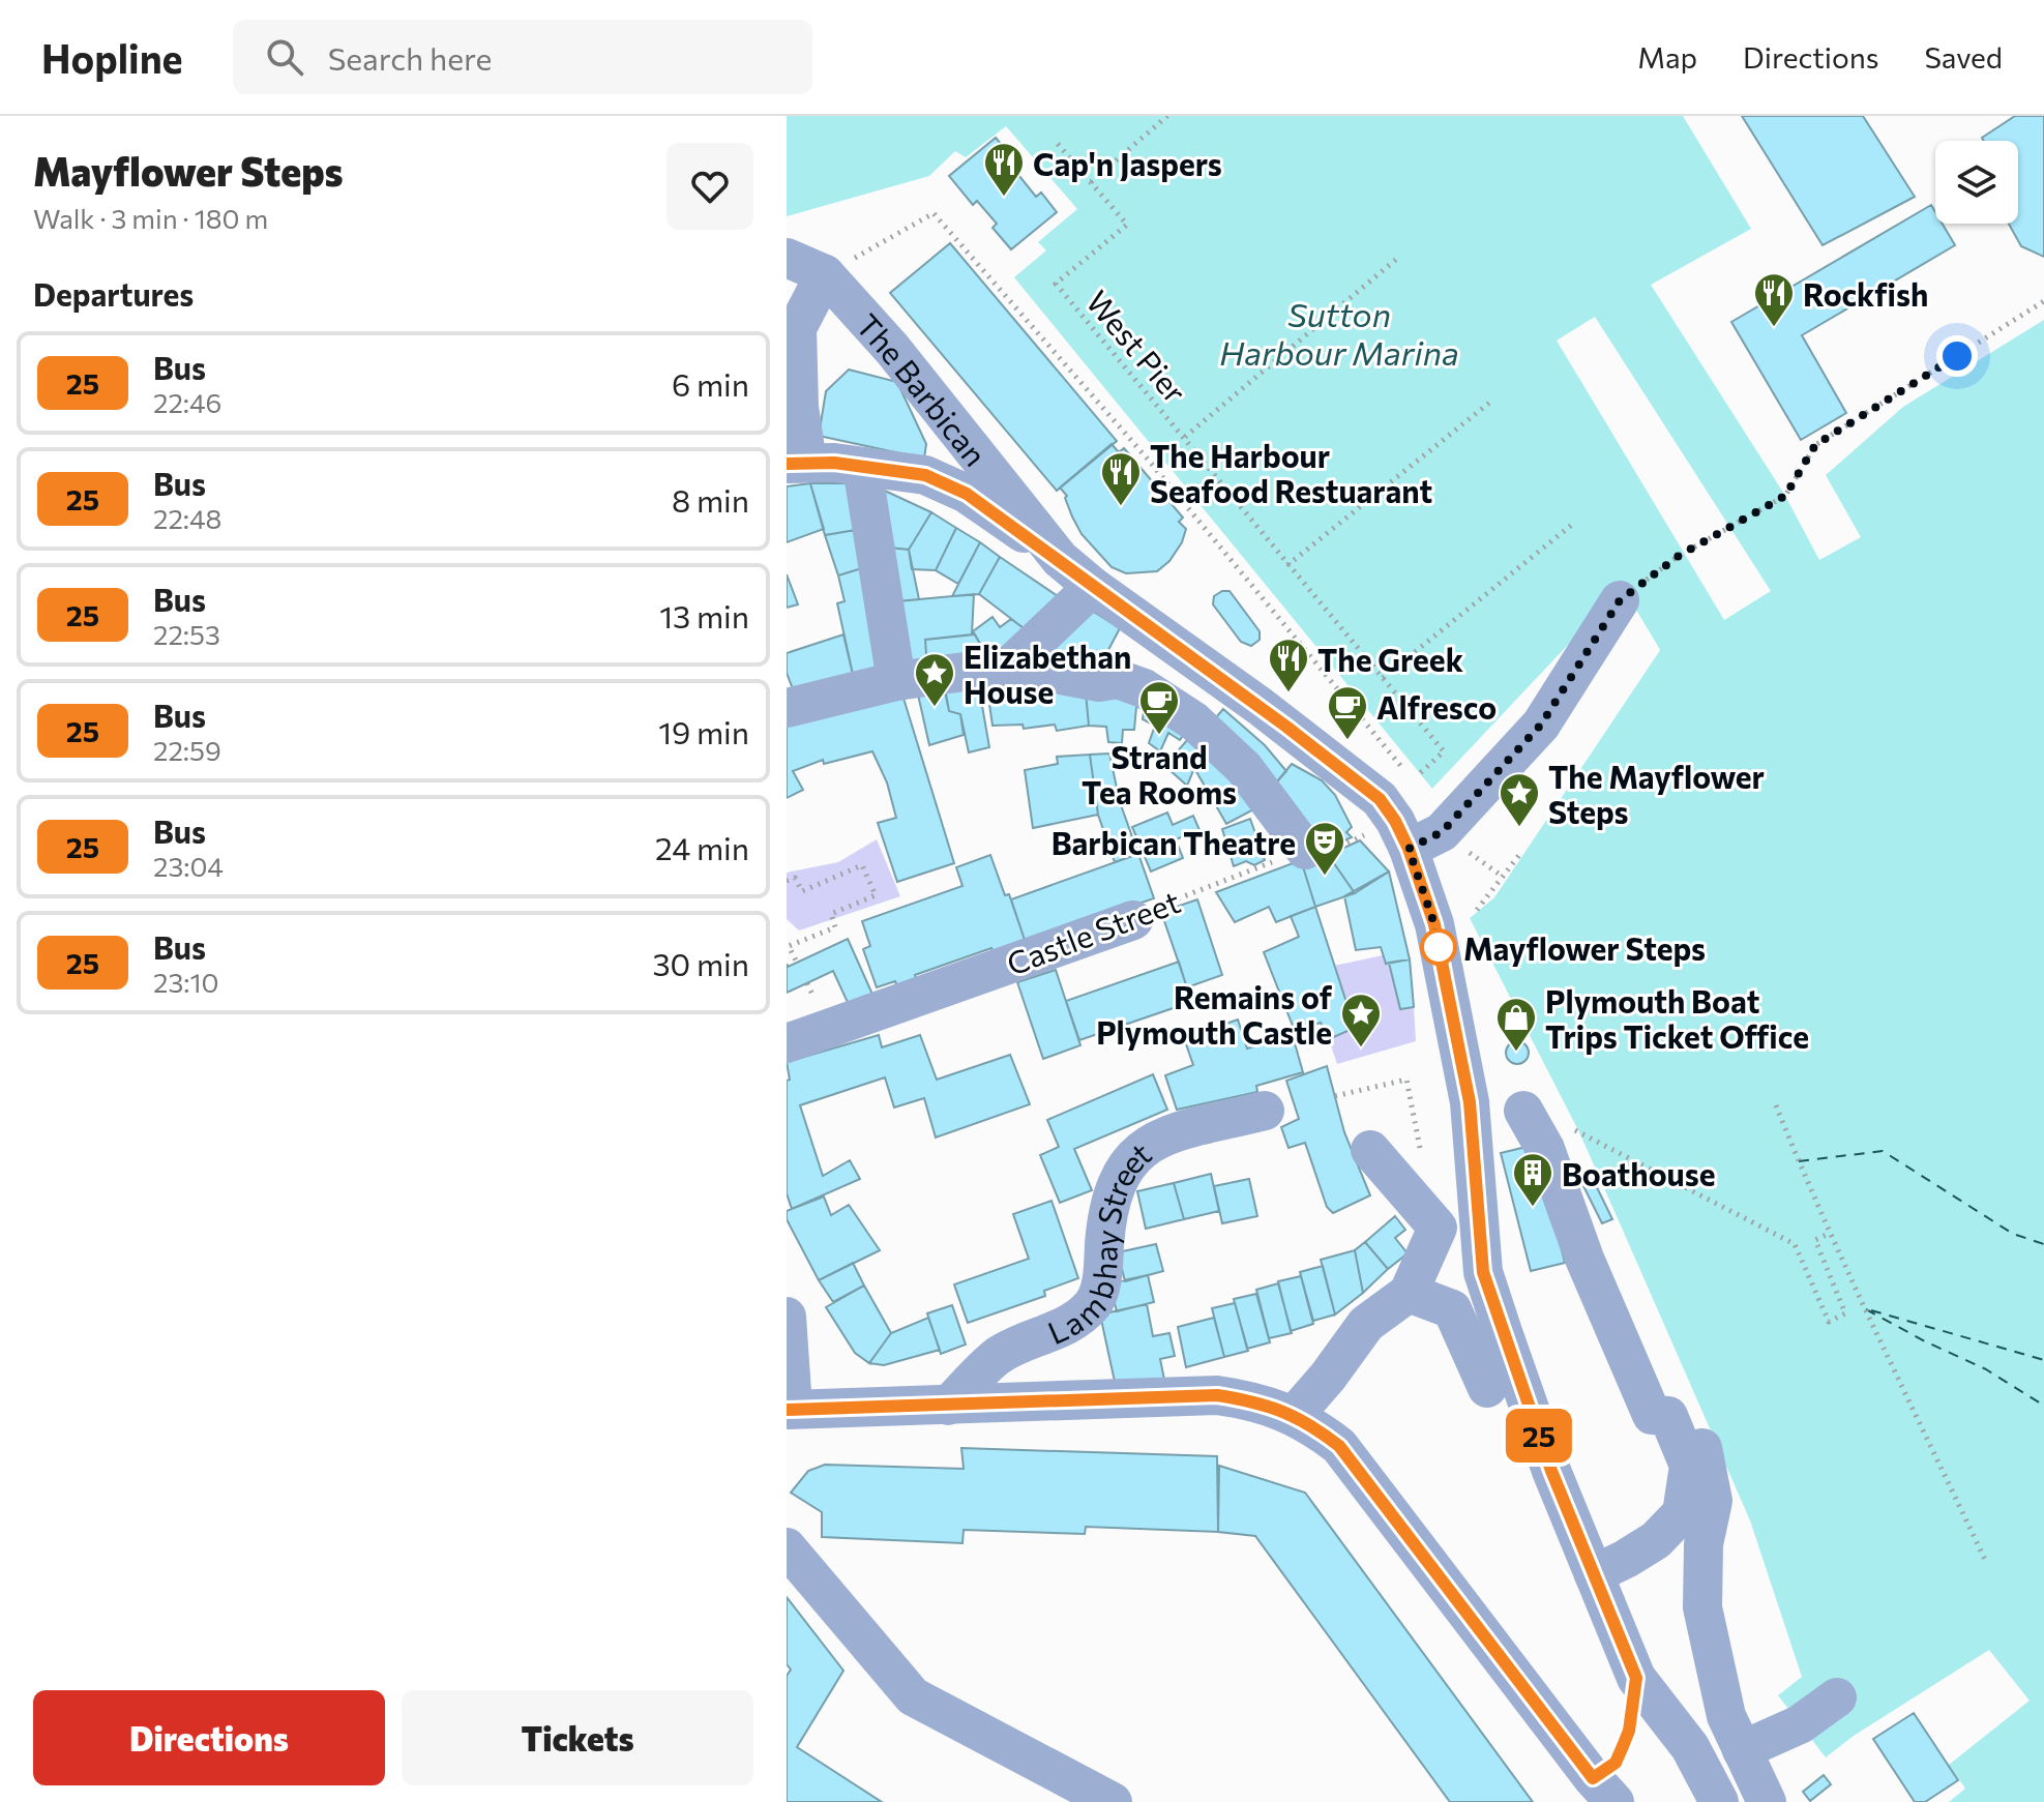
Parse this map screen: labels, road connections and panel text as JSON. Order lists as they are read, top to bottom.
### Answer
{
  "streets": {
    "street": ["The Barbican", "Castle Street", "Lambhay Street"],
    "path": ["West Pier"]
  },
  "crossings": [
    ["The Barbican", "Castle Street"]
  ],
  "water": ["Sutton Harbour Marina"],
  "places": {
    "restaurant": [
      "Cap'n Jaspers",
      "Rockfish",
      "The Harbour Seafood Restuarant",
      "The Greek"
    ],
    "place": ["Elizabethan House", "The Mayflower Steps", "Remains of Plymouth Castle"],
    "cafe": ["Strand Tea Rooms", "Alfresco"],
    "theatre": ["Barbican Theatre"],
    "other": ["Mayflower Steps"],
    "shop": ["Plymouth Boat Trips Ticket Office"],
    "building": ["Boathouse"]
  },
  "lines": ["bus line 25"],
  "page": {
    "header": "Hopline",
    "search": "Search here",
    "nav": ["Map", "Directions", "Saved"],
    "heading": [
      ["Mayflower Steps", "Walk · 3 min · 180 m"],
      "Departures"
    ],
    "on_map": "25",
    "list": [
      {
        "mark": "25",
        "name": "Bus",
        "note": "22:46",
        "value": "6 min"
      },
      {
        "mark": "25",
        "name": "Bus",
        "note": "22:48",
        "value": "8 min"
      },
      {
        "mark": "25",
        "name": "Bus",
        "note": "22:53",
        "value": "13 min"
      },
      {
        "mark": "25",
        "name": "Bus",
        "note": "22:59",
        "value": "19 min"
      },
      {
        "mark": "25",
        "name": "Bus",
        "note": "23:04",
        "value": "24 min"
      },
      {
        "mark": "25",
        "name": "Bus",
        "note": "23:10",
        "value": "30 min"
      }
    ],
    "buttons": ["Directions", "Tickets"]
  }
}
